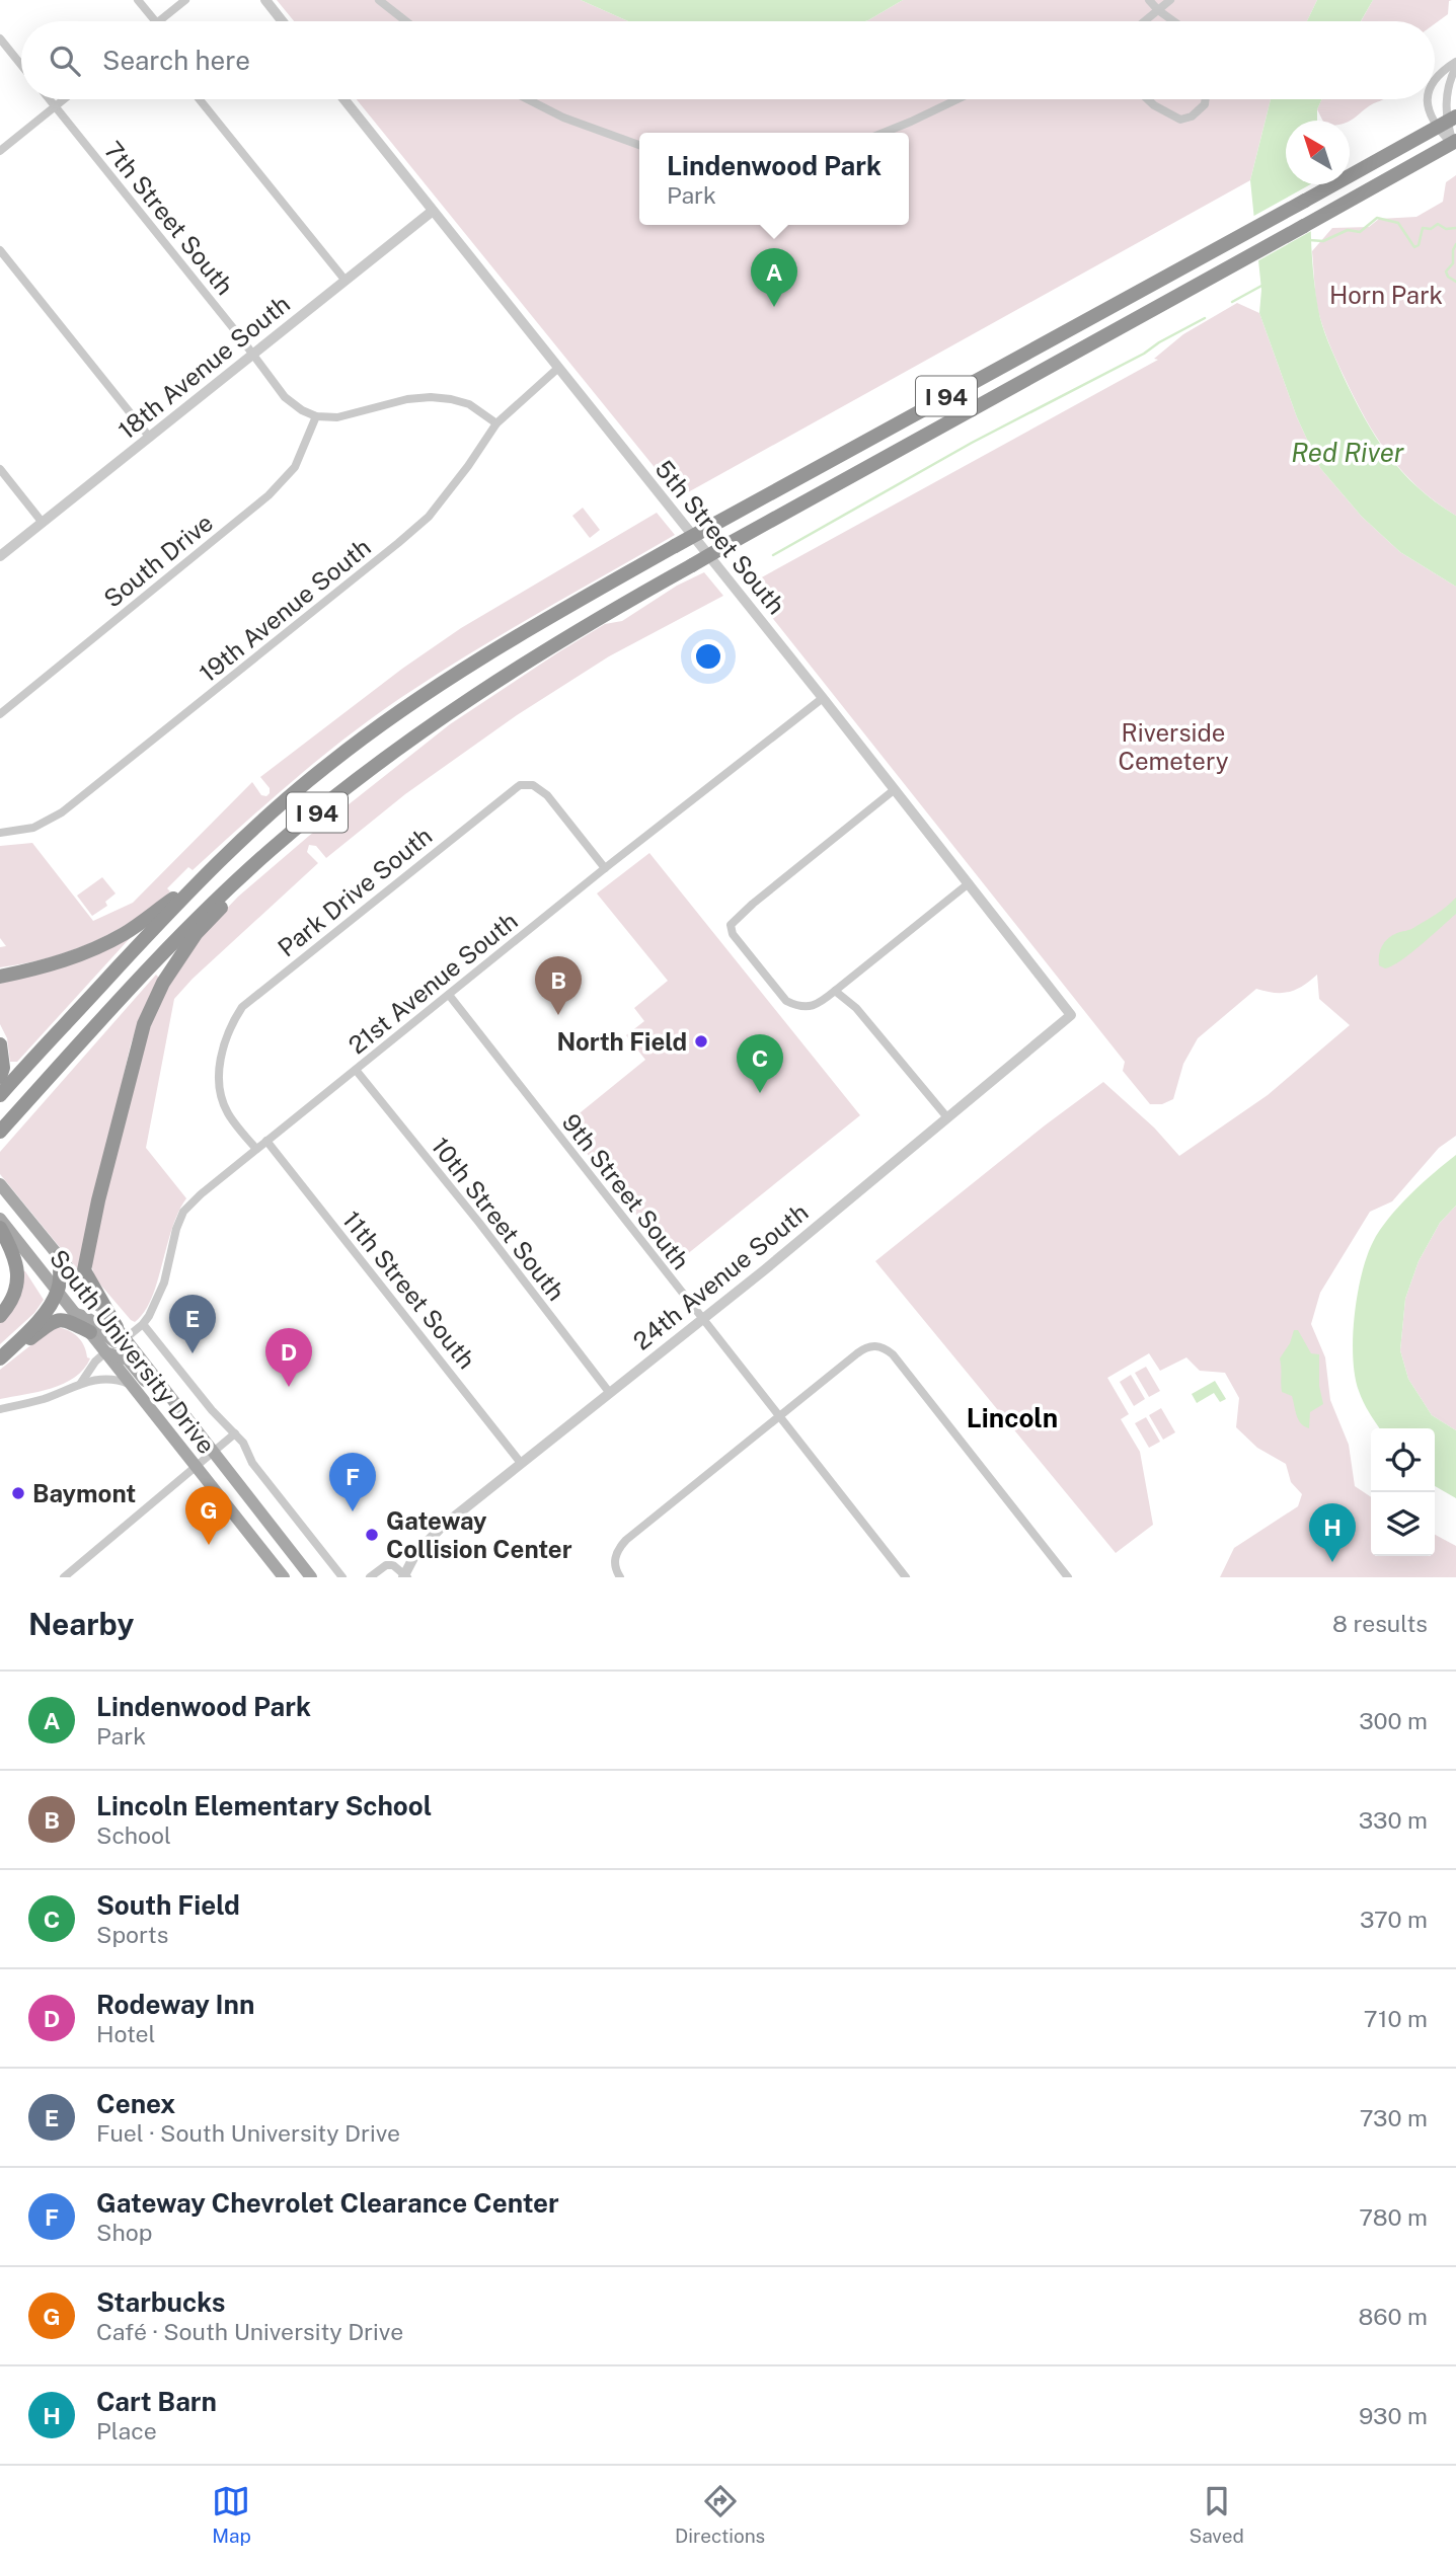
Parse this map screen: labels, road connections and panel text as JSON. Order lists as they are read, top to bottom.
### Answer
{
  "streets": {
    "highway": ["I 94"],
    "main road": ["South University Drive"],
    "street": [
      "7th Street South",
      "18th Avenue South",
      "5th Street South",
      "South Drive",
      "19th Avenue South",
      "Park Drive South",
      "21st Avenue South",
      "9th Street South",
      "10th Street South",
      "24th Avenue South",
      "11th Street South"
    ]
  },
  "crossings": [
    ["7th Street South", "18th Avenue South"],
    ["7th Street South", "South Drive"],
    ["18th Avenue South", "5th Street South"],
    ["5th Street South", "19th Avenue South"],
    ["5th Street South", "21st Avenue South"],
    ["5th Street South", "24th Avenue South"],
    ["Park Drive South", "21st Avenue South"],
    ["21st Avenue South", "9th Street South"],
    ["21st Avenue South", "10th Street South"],
    ["21st Avenue South", "11th Street South"],
    ["21st Avenue South", "South University Drive"],
    ["9th Street South", "24th Avenue South"],
    ["10th Street South", "24th Avenue South"],
    ["24th Avenue South", "11th Street South"]
  ],
  "districts": ["Lincoln"],
  "water": ["Red River"],
  "parks": ["Horn Park", "Riverside Cemetery"],
  "places": ["North Field", "Baymont", "Gateway Collision Center"],
  "north": "top left",
  "page": {
    "search": "Search here",
    "popup": ["Lindenwood Park", "Park"],
    "pins": [
      "A",
      "B",
      "C",
      "E",
      "D",
      "F",
      "G",
      "H"
    ],
    "heading": ["Nearby", "8 results"],
    "list": [
      {
        "mark": "A",
        "name": "Lindenwood Park",
        "note": "Park",
        "value": "300 m"
      },
      {
        "mark": "B",
        "name": "Lincoln Elementary School",
        "note": "School",
        "value": "330 m"
      },
      {
        "mark": "C",
        "name": "South Field",
        "note": "Sports",
        "value": "370 m"
      },
      {
        "mark": "D",
        "name": "Rodeway Inn",
        "note": "Hotel",
        "value": "710 m"
      },
      {
        "mark": "E",
        "name": "Cenex",
        "note": "Fuel · South University Drive",
        "value": "730 m"
      },
      {
        "mark": "F",
        "name": "Gateway Chevrolet Clearance Center",
        "note": "Shop",
        "value": "780 m"
      },
      {
        "mark": "G",
        "name": "Starbucks",
        "note": "Café · South University Drive",
        "value": "860 m"
      },
      {
        "mark": "H",
        "name": "Cart Barn",
        "note": "Place",
        "value": "930 m"
      }
    ],
    "nav": ["Map", "Directions", "Saved"]
  }
}
